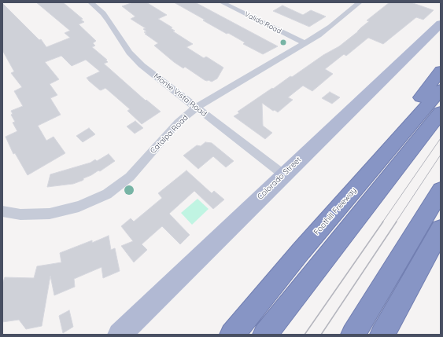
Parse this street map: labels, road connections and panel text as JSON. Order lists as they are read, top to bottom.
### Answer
{
  "streets": {
    "highway": ["Foothill Freeway"],
    "main road": ["Colorado Street"],
    "street": ["Valido Road", "Monte Vista Road", "Catalpa Road"]
  },
  "crossings": [
    ["Valido Road", "Catalpa Road"],
    ["Monte Vista Road", "Catalpa Road"],
    ["Monte Vista Road", "Colorado Street"]
  ]
}
